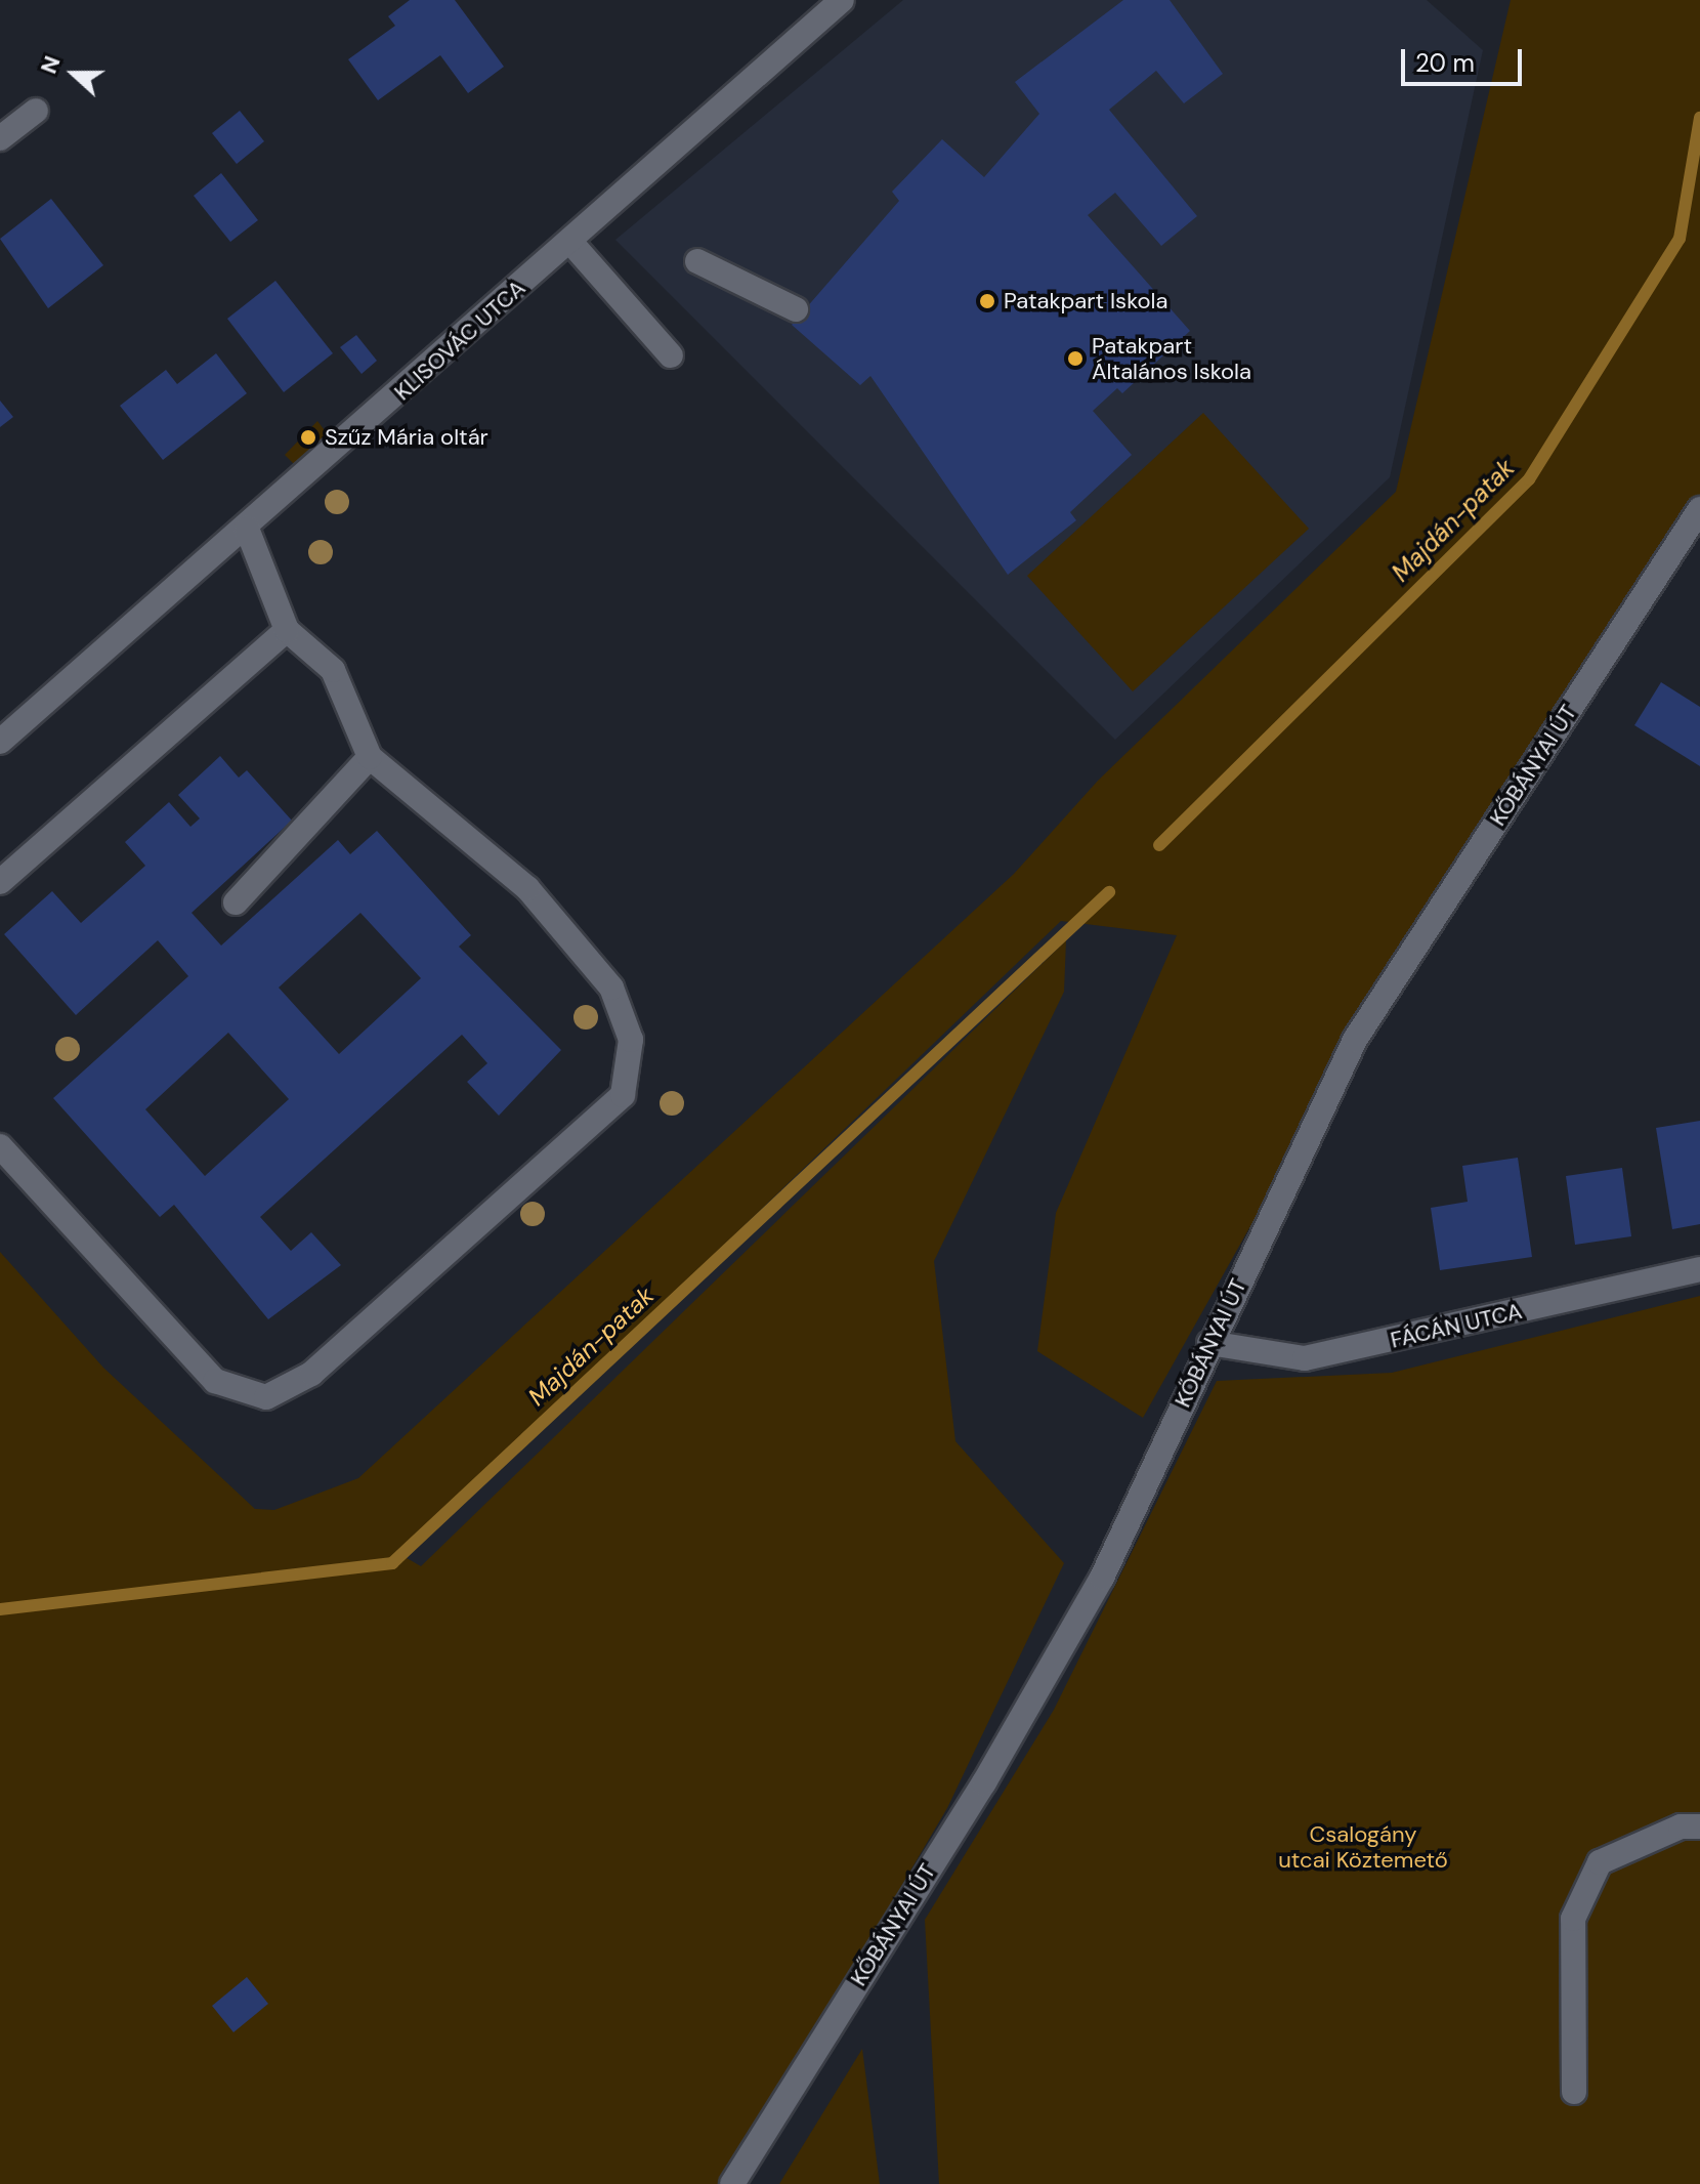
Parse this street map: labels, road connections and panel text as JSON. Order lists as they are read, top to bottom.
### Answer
{
  "streets": {
    "street": ["KLISOVÁC UTCA", "KŐBÁNYAI ÚT", "FÁCÁN UTCA"]
  },
  "crossings": [
    ["KŐBÁNYAI ÚT", "FÁCÁN UTCA"]
  ],
  "water": ["Majdán-patak"],
  "parks": ["Csalogány utcai Köztemető"],
  "places": ["Patakpart Iskola", "Patakpart Általános Iskola", "Szűz Mária oltár"],
  "scale_bar": "20 m",
  "north": "left"
}
